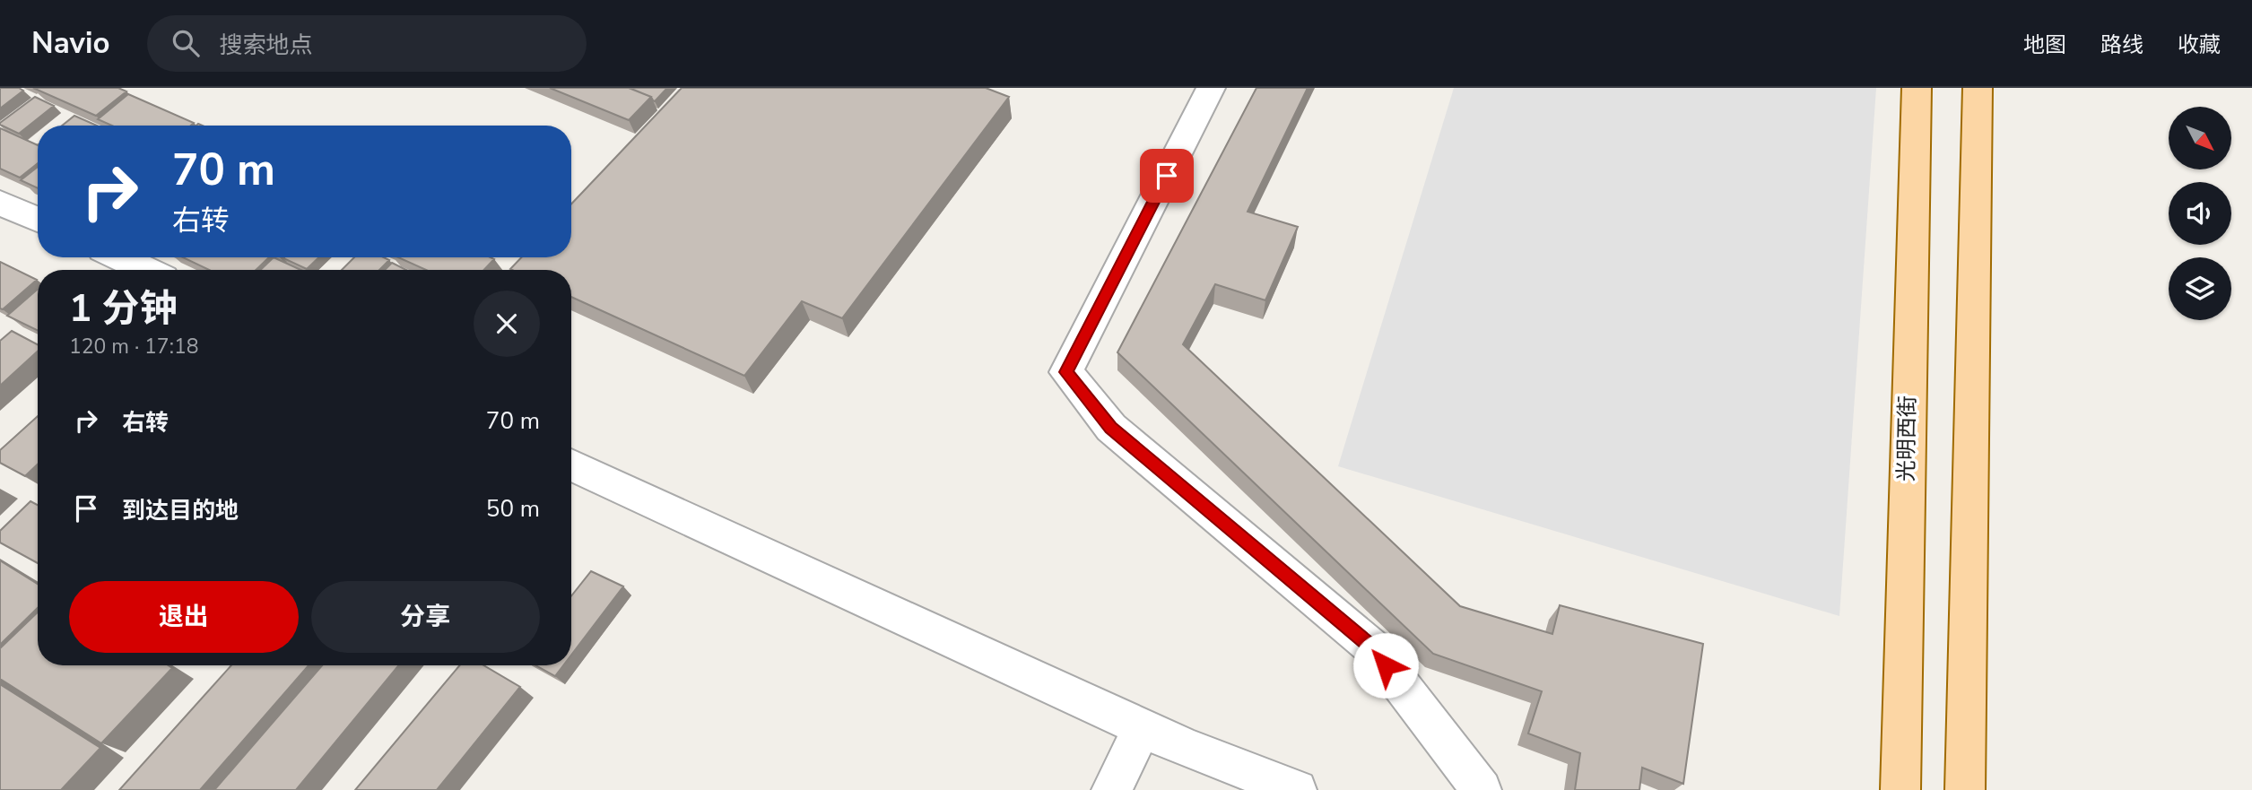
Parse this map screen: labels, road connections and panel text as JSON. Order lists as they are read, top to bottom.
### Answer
{
  "streets": {
    "main road": ["光明西街"]
  },
  "north": "bottom right",
  "page": {
    "header": "Navio",
    "search": "搜索地点",
    "nav": ["地图", "路线", "收藏"],
    "turn": ["70 m", "右转"],
    "heading": ["1 分钟", "120 m · 17:18"],
    "list": [
      {
        "name": "右转",
        "value": "70 m"
      },
      {
        "name": "到达目的地",
        "value": "50 m"
      }
    ],
    "buttons": ["退出", "分享"]
  }
}
